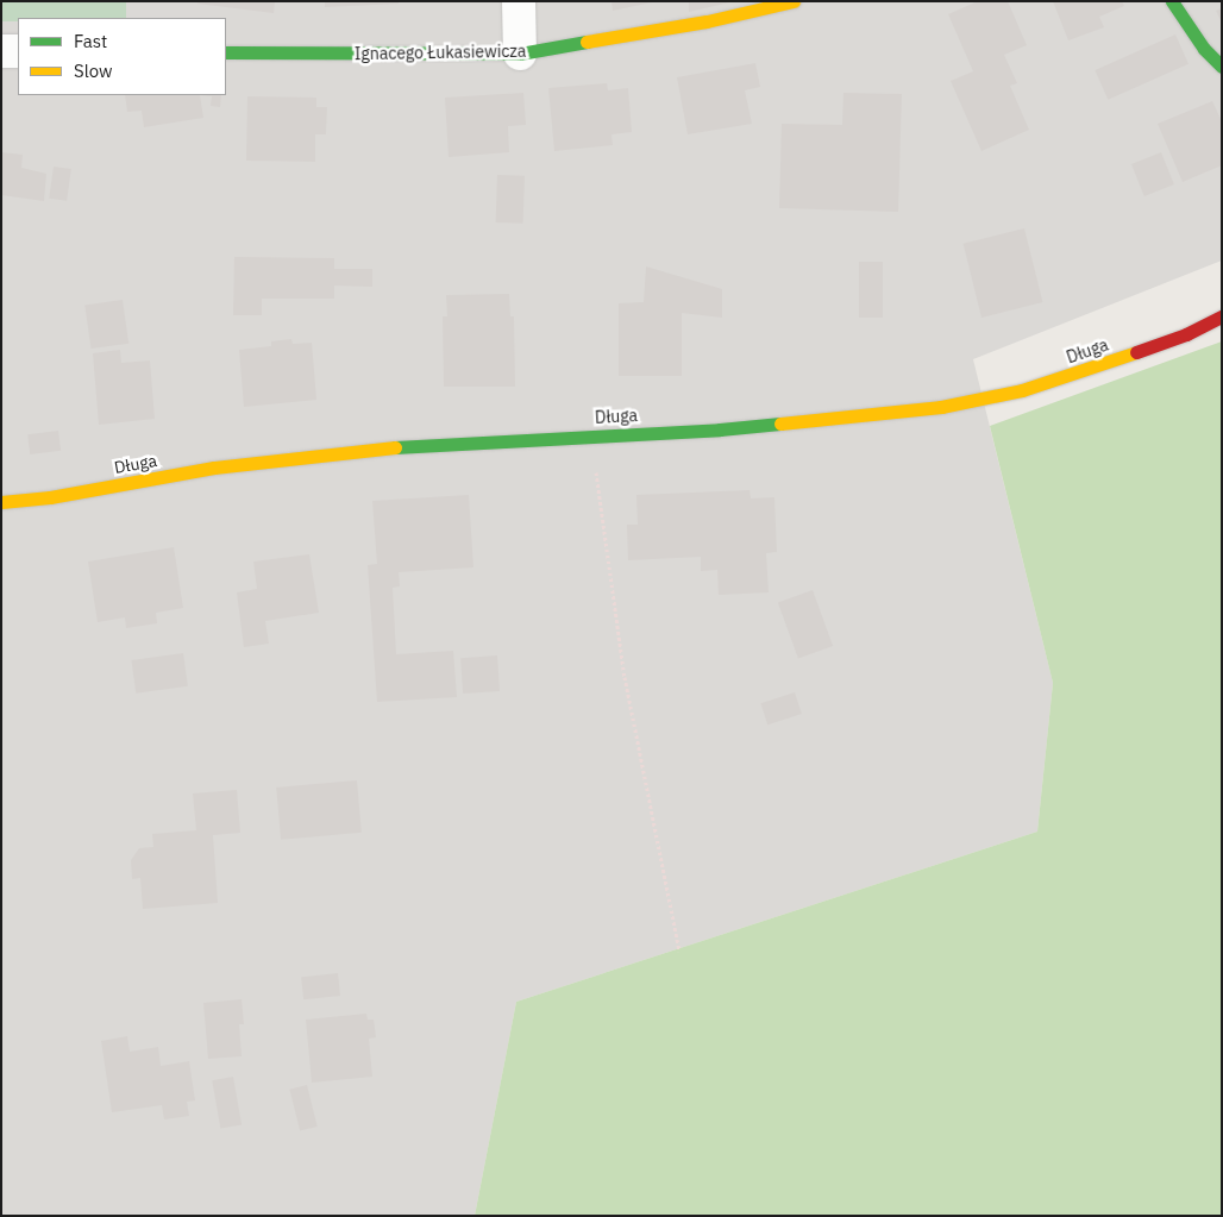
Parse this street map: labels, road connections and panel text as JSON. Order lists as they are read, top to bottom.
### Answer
{
  "streets": {
    "street": ["Ignacego Łukasiewicza", "Długa"]
  },
  "legend": ["Fast", "Slow"]
}
